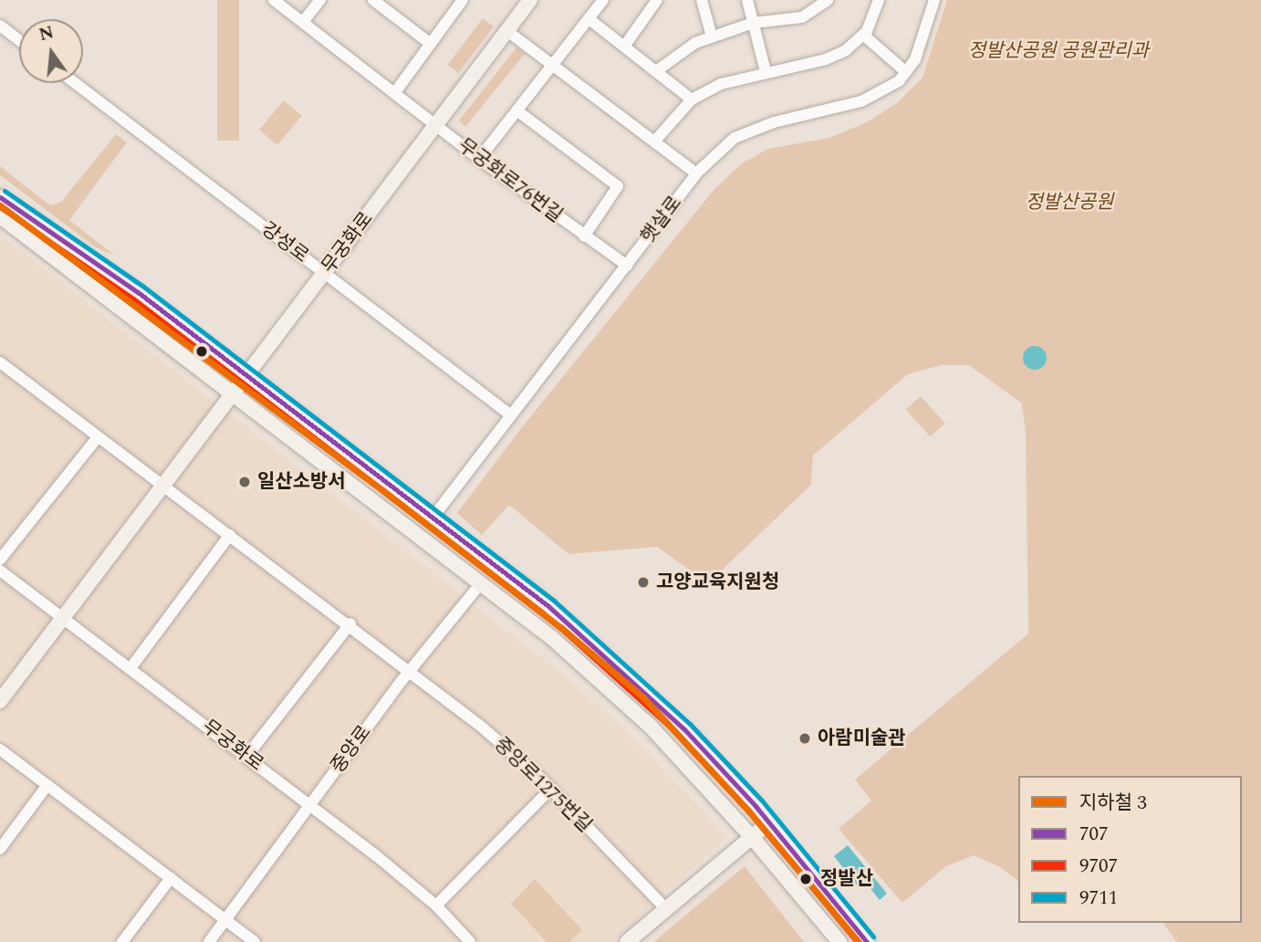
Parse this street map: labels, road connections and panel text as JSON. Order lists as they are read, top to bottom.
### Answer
{
  "streets": {
    "main road": ["무궁화로"],
    "street": [
      "무궁화로76번길",
      "햇살로",
      "강성로",
      "중앙로",
      "중앙로1275번길"
    ]
  },
  "crossings": [
    ["무궁화로76번길", "햇살로"],
    ["무궁화로76번길", "무궁화로"],
    ["햇살로", "강성로"],
    ["강성로", "무궁화로"],
    ["무궁화로", "중앙로"],
    ["중앙로", "중앙로1275번길"]
  ],
  "parks": ["정발산공원 공원관리과", "정발산공원"],
  "places": [
    "일산소방서",
    "고양교육지원청",
    "아람미술관",
    "정발산"
  ],
  "lines": [
    "transit line 9711",
    "transit line 707",
    "metro line 3",
    "transit line 9707"
  ],
  "legend": [
    "지하철 3",
    "707",
    "9707",
    "9711"
  ],
  "north": "top"
}
